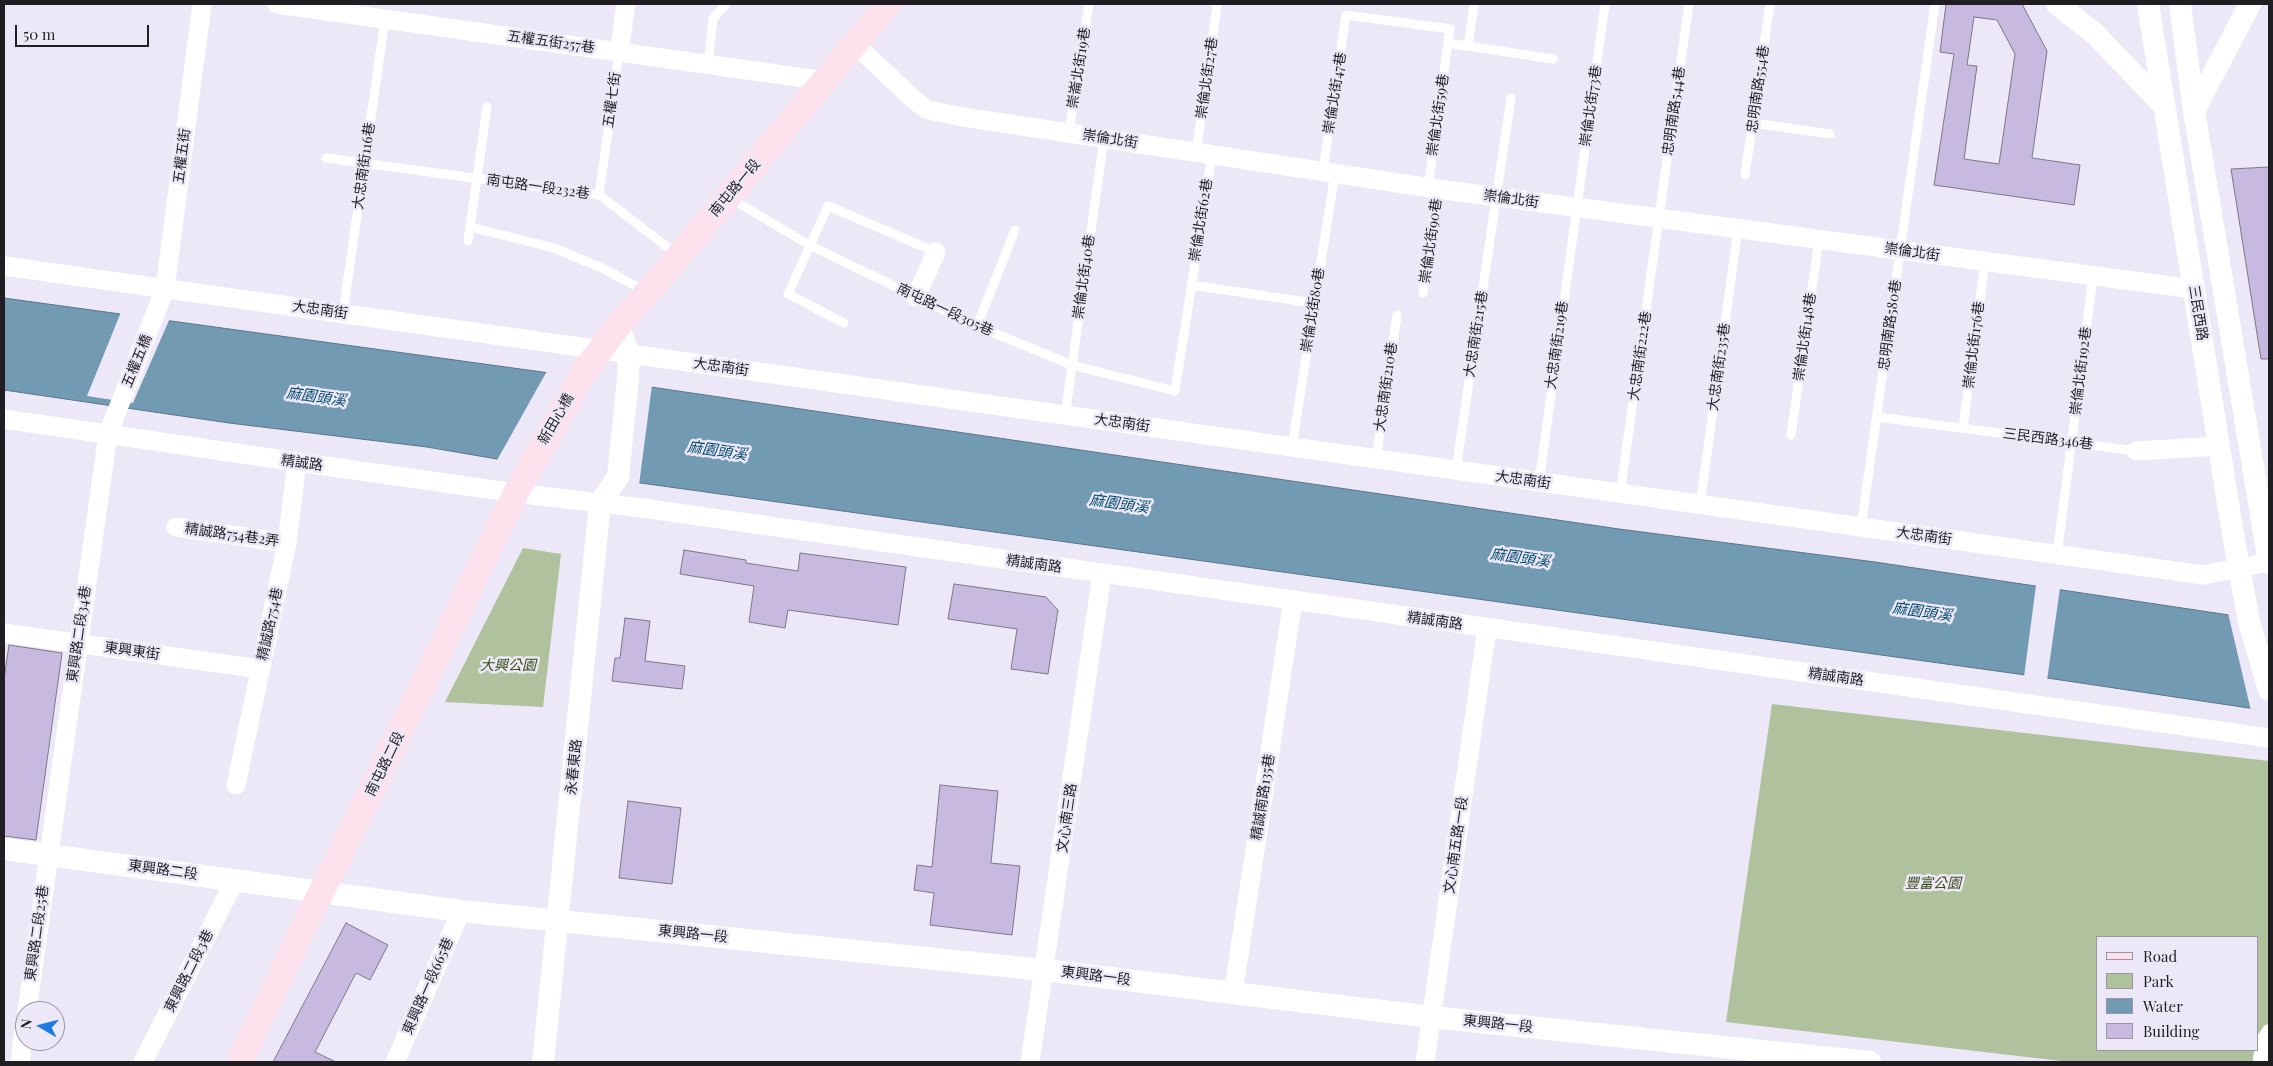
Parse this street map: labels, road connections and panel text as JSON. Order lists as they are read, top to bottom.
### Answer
{
  "streets": {
    "main road": ["南屯路一段", "新田心橋", "南屯路二段"],
    "street": [
      "五權五街257巷",
      "五權七街",
      "崇倫北街",
      "五權五街",
      "大忠南街",
      "三民西路",
      "五權五橋",
      "三民西路346巷",
      "精誠路",
      "精誠路754巷2弄",
      "精誠南路",
      "精誠路754巷",
      "東興路二段34巷",
      "東興東街",
      "永春東路",
      "精誠南路135巷",
      "文心南三路",
      "文心南五路一段",
      "東興路二段",
      "東興路二段25巷",
      "東興路一段",
      "東興路二段3巷",
      "東興路一段665巷"
    ],
    "lane": [
      "崇崙北街19巷",
      "崇倫北街27巷",
      "忠明南路554巷",
      "崇倫北街47巷",
      "崇倫北街73巷",
      "忠明南路544巷",
      "崇倫北街59巷",
      "大忠南街116巷",
      "南屯路一段232巷",
      "崇倫北街62巷",
      "崇倫北街90巷",
      "崇倫北街40巷",
      "南屯路一段305巷",
      "崇倫北街80巷",
      "忠明南路580巷",
      "大忠南街215巷",
      "崇倫北街148巷",
      "大忠南街219巷",
      "崇倫北街176巷",
      "大忠南街222巷",
      "大忠南街235巷",
      "崇倫北街192巷",
      "大忠南街210巷"
    ]
  },
  "crossings": [
    ["五權五街257巷", "五權七街"],
    ["五權五街257巷", "大忠南街116巷"],
    ["五權五街257巷", "南屯路一段"],
    ["崇崙北街19巷", "崇倫北街"],
    ["崇倫北街27巷", "崇倫北街"],
    ["崇倫北街27巷", "崇倫北街62巷"],
    ["崇倫北街47巷", "崇倫北街59巷"],
    ["崇倫北街47巷", "崇倫北街"],
    ["崇倫北街47巷", "崇倫北街80巷"],
    ["五權七街", "南屯路一段232巷"],
    ["崇倫北街73巷", "崇倫北街"],
    ["崇倫北街73巷", "大忠南街219巷"],
    ["忠明南路544巷", "崇倫北街"],
    ["忠明南路544巷", "大忠南街222巷"],
    ["崇倫北街59巷", "崇倫北街"],
    ["崇倫北街59巷", "崇倫北街90巷"],
    ["崇倫北街", "南屯路一段"],
    ["崇倫北街", "崇倫北街62巷"],
    ["崇倫北街", "崇倫北街90巷"],
    ["崇倫北街", "崇倫北街40巷"],
    ["崇倫北街", "崇倫北街80巷"],
    ["崇倫北街", "三民西路"],
    ["崇倫北街", "忠明南路580巷"],
    ["崇倫北街", "大忠南街215巷"],
    ["崇倫北街", "崇倫北街148巷"],
    ["崇倫北街", "大忠南街219巷"],
    ["崇倫北街", "崇倫北街176巷"],
    ["崇倫北街", "大忠南街222巷"],
    ["崇倫北街", "大忠南街235巷"],
    ["崇倫北街", "崇倫北街192巷"],
    ["五權五街", "大忠南街"],
    ["五權五街", "五權五橋"],
    ["大忠南街116巷", "南屯路一段232巷"],
    ["大忠南街116巷", "大忠南街"],
    ["南屯路一段", "大忠南街"],
    ["南屯路一段", "南屯路一段305巷"],
    ["南屯路一段", "新田心橋"],
    ["崇倫北街62巷", "南屯路一段305巷"],
    ["崇倫北街40巷", "大忠南街"],
    ["崇倫北街40巷", "南屯路一段305巷"],
    ["大忠南街", "崇倫北街80巷"],
    ["大忠南街", "三民西路"],
    ["大忠南街", "忠明南路580巷"],
    ["大忠南街", "大忠南街215巷"],
    ["大忠南街", "大忠南街219巷"],
    ["大忠南街", "大忠南街222巷"],
    ["大忠南街", "大忠南街235巷"],
    ["大忠南街", "崇倫北街192巷"],
    ["大忠南街", "大忠南街210巷"],
    ["大忠南街", "永春東路"],
    ["三民西路", "三民西路346巷"],
    ["忠明南路580巷", "三民西路346巷"],
    ["崇倫北街176巷", "三民西路346巷"],
    ["五權五橋", "東興路二段34巷"],
    ["崇倫北街192巷", "三民西路346巷"],
    ["新田心橋", "南屯路二段"],
    ["精誠路", "精誠南路"],
    ["精誠路", "精誠路754巷"],
    ["精誠路", "東興路二段34巷"],
    ["精誠路", "南屯路二段"],
    ["精誠路", "永春東路"],
    ["精誠路754巷2弄", "精誠路754巷"],
    ["精誠南路", "永春東路"],
    ["精誠南路", "精誠南路135巷"],
    ["精誠南路", "文心南三路"],
    ["精誠南路", "文心南五路一段"],
    ["精誠路754巷", "東興東街"],
    ["東興路二段34巷", "東興東街"],
    ["東興路二段34巷", "東興路二段"],
    ["東興路二段34巷", "東興路二段25巷"],
    ["南屯路二段", "東興路二段"],
    ["南屯路二段", "東興路一段"],
    ["永春東路", "東興路一段"],
    ["精誠南路135巷", "東興路一段"],
    ["文心南三路", "東興路一段"],
    ["文心南五路一段", "東興路一段"],
    ["東興路二段", "東興路二段25巷"],
    ["東興路二段", "東興路一段"],
    ["東興路二段", "東興路二段3巷"],
    ["東興路一段", "東興路一段665巷"]
  ],
  "water": ["麻園頭溪"],
  "parks": ["大興公園", "豐富公園"],
  "legend": [
    "Road",
    "Park",
    "Water",
    "Building"
  ],
  "scale_bar": "50 m",
  "north": "left"
}
